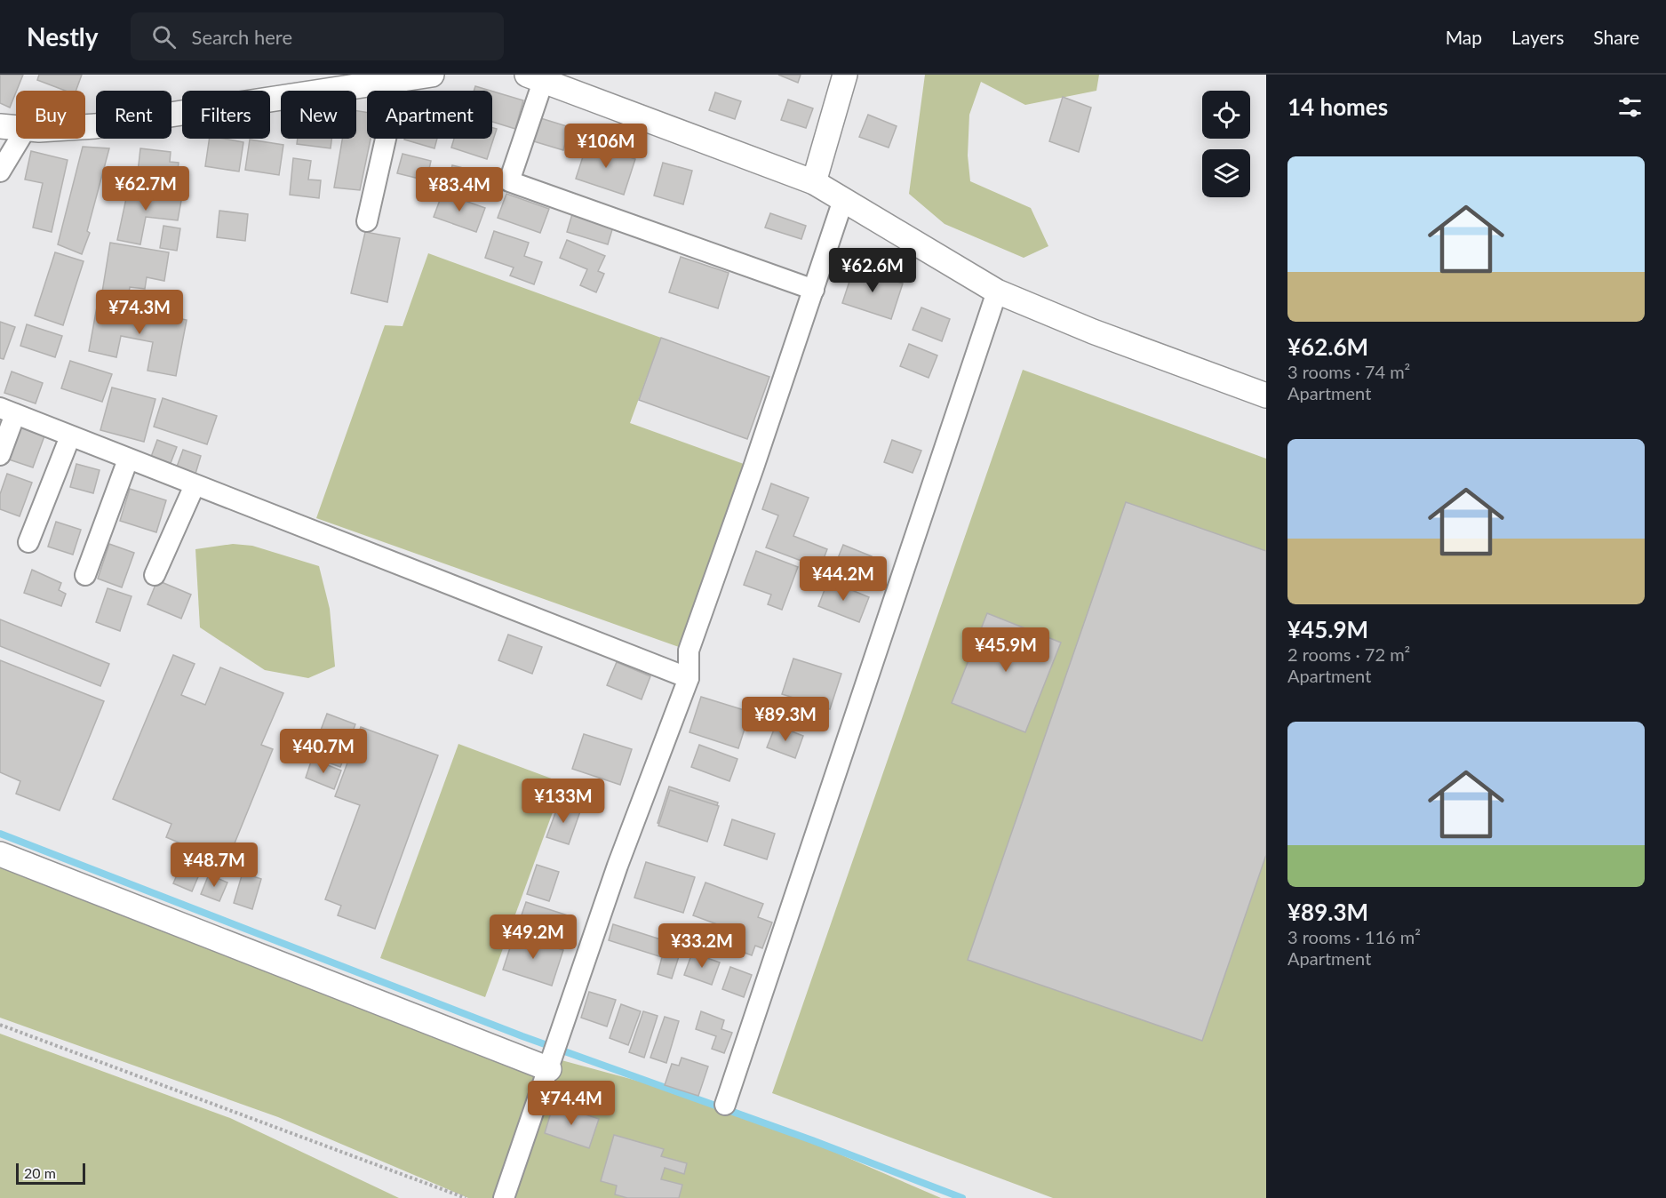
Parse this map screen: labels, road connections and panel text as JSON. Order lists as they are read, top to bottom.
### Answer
{
  "scale_bar": "20 m",
  "page": {
    "header": "Nestly",
    "search": "Search here",
    "nav": ["Map", "Layers", "Share"],
    "heading": "14 homes",
    "chip": [
      "Buy",
      "Rent",
      "Filters",
      "New",
      "Apartment"
    ],
    "price": [
      "¥106M",
      "¥62.7M",
      "¥83.4M",
      "¥62.6M",
      "¥74.3M",
      "¥44.2M",
      "¥45.9M",
      "¥89.3M",
      "¥40.7M",
      "¥133M",
      "¥48.7M",
      "¥49.2M",
      "¥33.2M",
      "¥74.4M"
    ],
    "list": [
      {
        "name": "¥62.6M",
        "note": "3 rooms · 74 m² · Apartment"
      },
      {
        "name": "¥45.9M",
        "note": "2 rooms · 72 m² · Apartment"
      },
      {
        "name": "¥89.3M",
        "note": "3 rooms · 116 m² · Apartment"
      }
    ],
    "scale": "20 m"
  }
}
